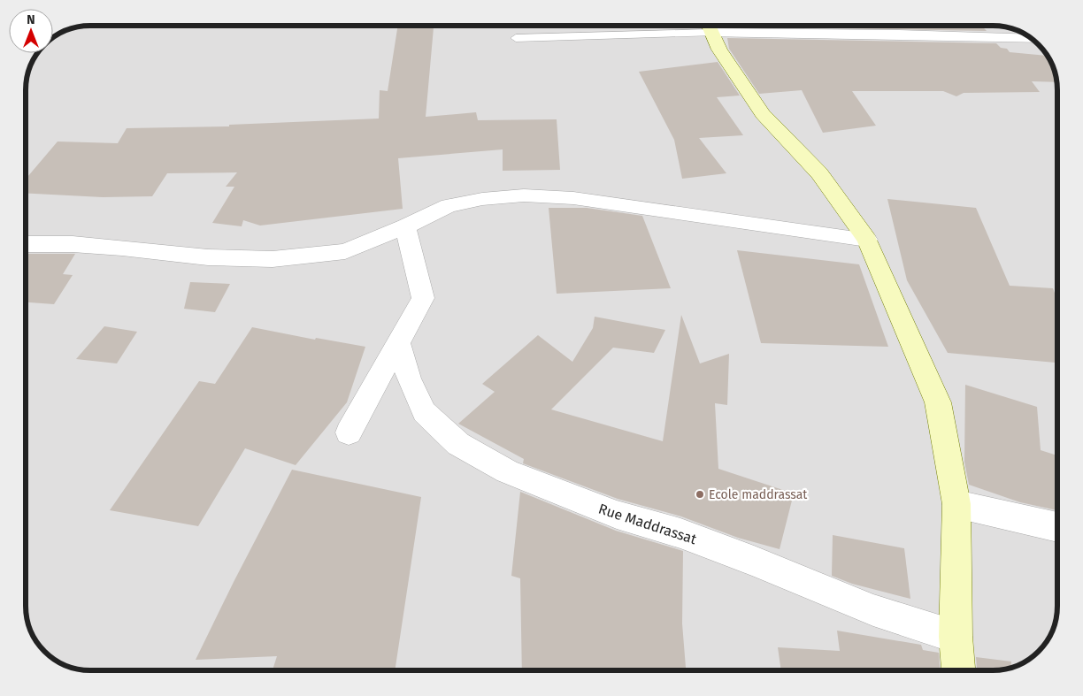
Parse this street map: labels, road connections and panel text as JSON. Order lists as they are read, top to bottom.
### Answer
{
  "streets": {
    "street": ["Rue Maddrassat"]
  },
  "places": ["Ecole maddrassat"],
  "north": "top"
}
